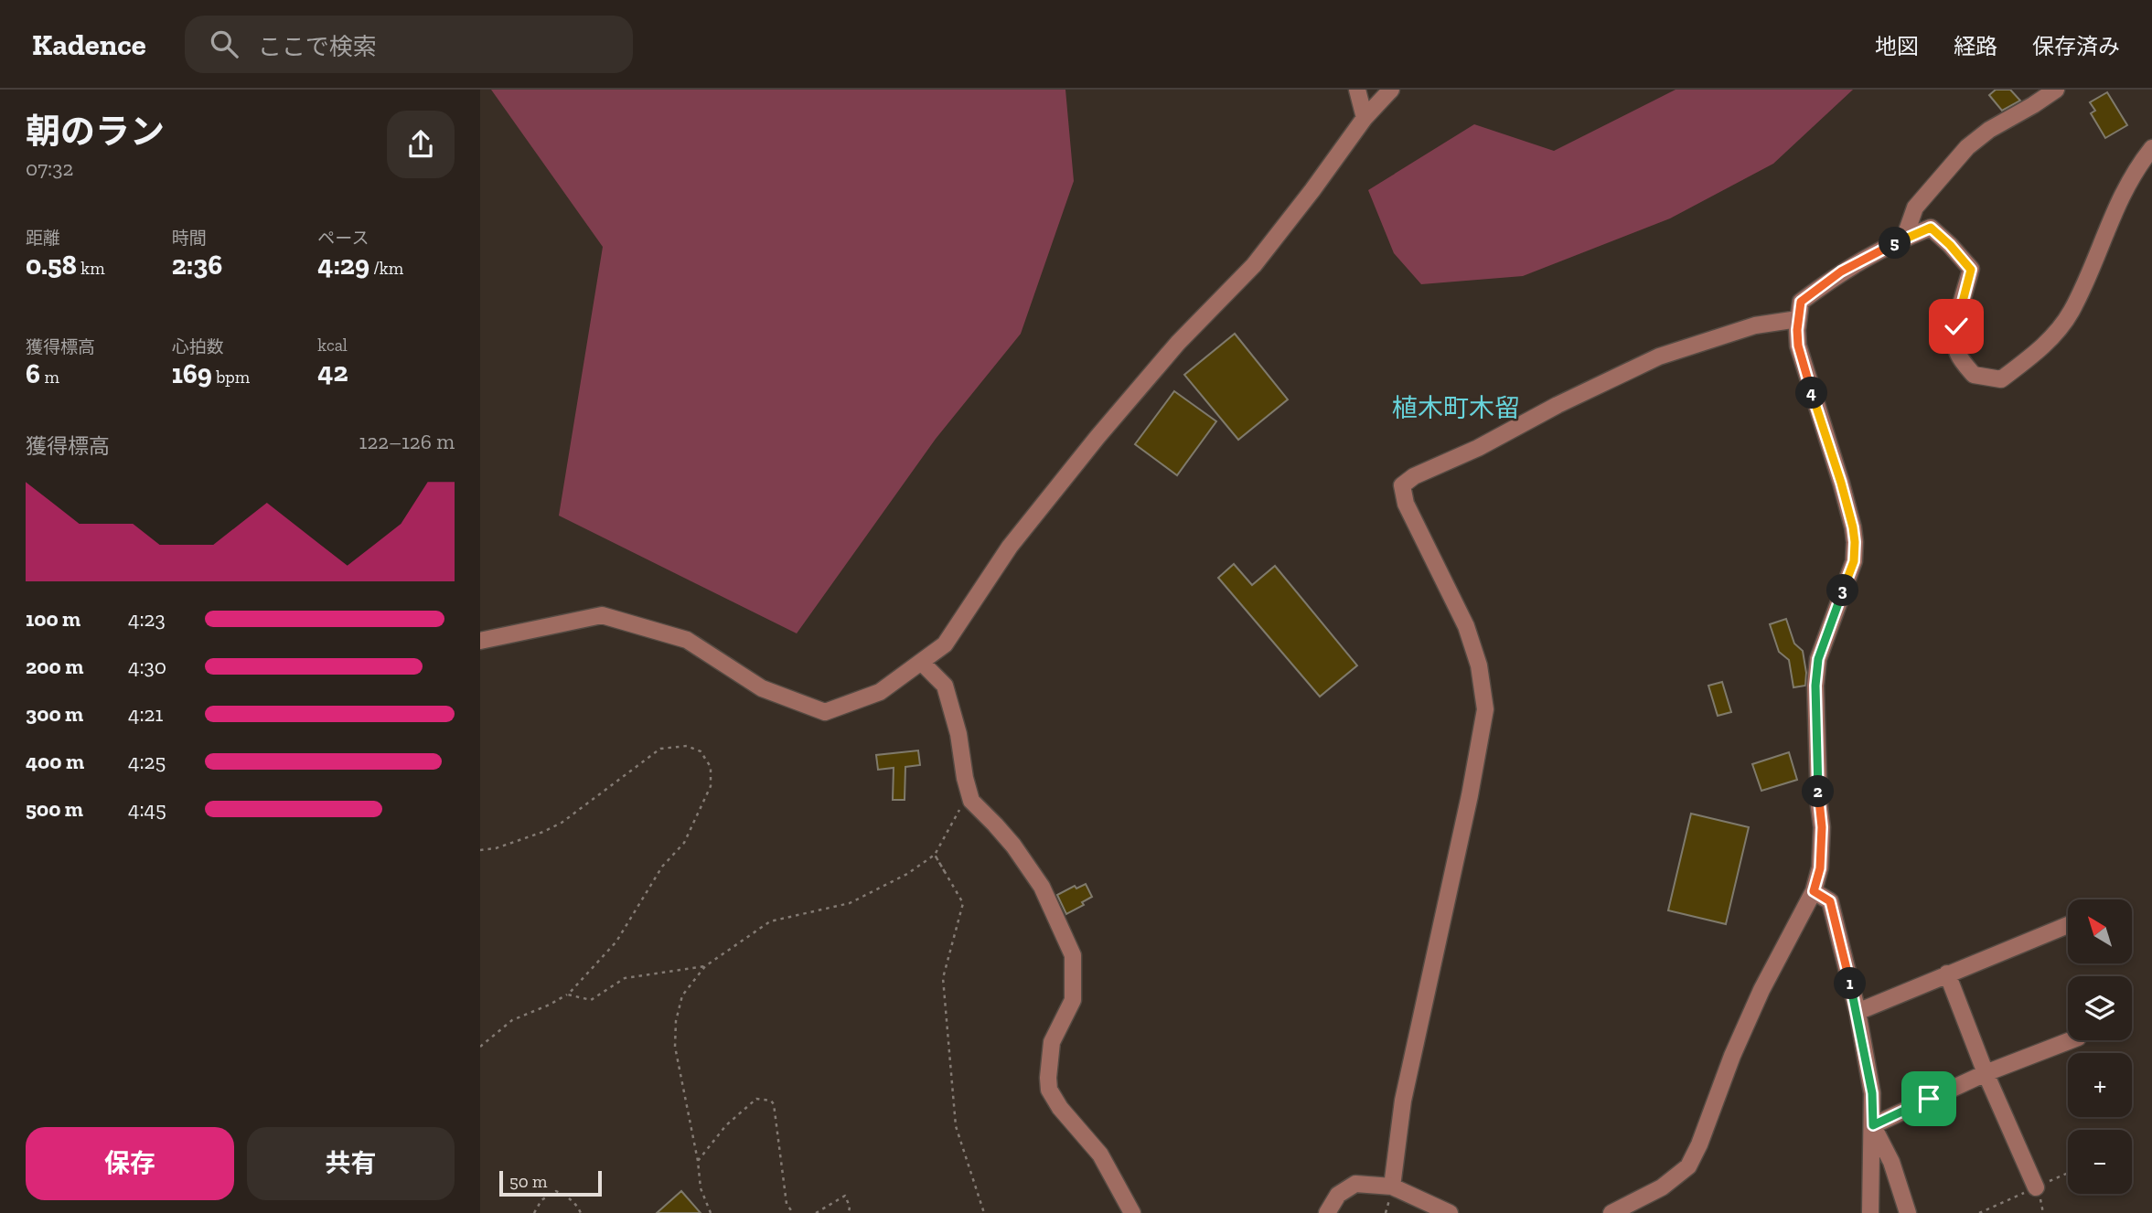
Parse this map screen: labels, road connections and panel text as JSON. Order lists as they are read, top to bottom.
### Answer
{
  "districts": ["植木町木留"],
  "scale_bar": "50 m",
  "north": "top left",
  "page": {
    "header": "Kadence",
    "search": "ここで検索",
    "nav": ["地図", "経路", "保存済み"],
    "heading": ["朝のラン", "07:32"],
    "stats": [
      ["距離", "0.58 km"],
      ["時間", "2:36"],
      ["ペース", "4:29 /km"],
      ["獲得標高", "6 m"],
      ["心拍数", "169 bpm"],
      ["kcal", "42"]
    ],
    "pins": [
      "5",
      "4",
      "3",
      "2",
      "1"
    ],
    "chart": ["獲得標高", "122–126 m"],
    "list": [
      {
        "name": "100 m",
        "note": "4:23"
      },
      {
        "name": "200 m",
        "note": "4:30"
      },
      {
        "name": "300 m",
        "note": "4:21"
      },
      {
        "name": "400 m",
        "note": "4:25"
      },
      {
        "name": "500 m",
        "note": "4:45"
      }
    ],
    "map_buttons": ["+", "−"],
    "buttons": ["保存", "共有"],
    "scale": "50 m"
  }
}
